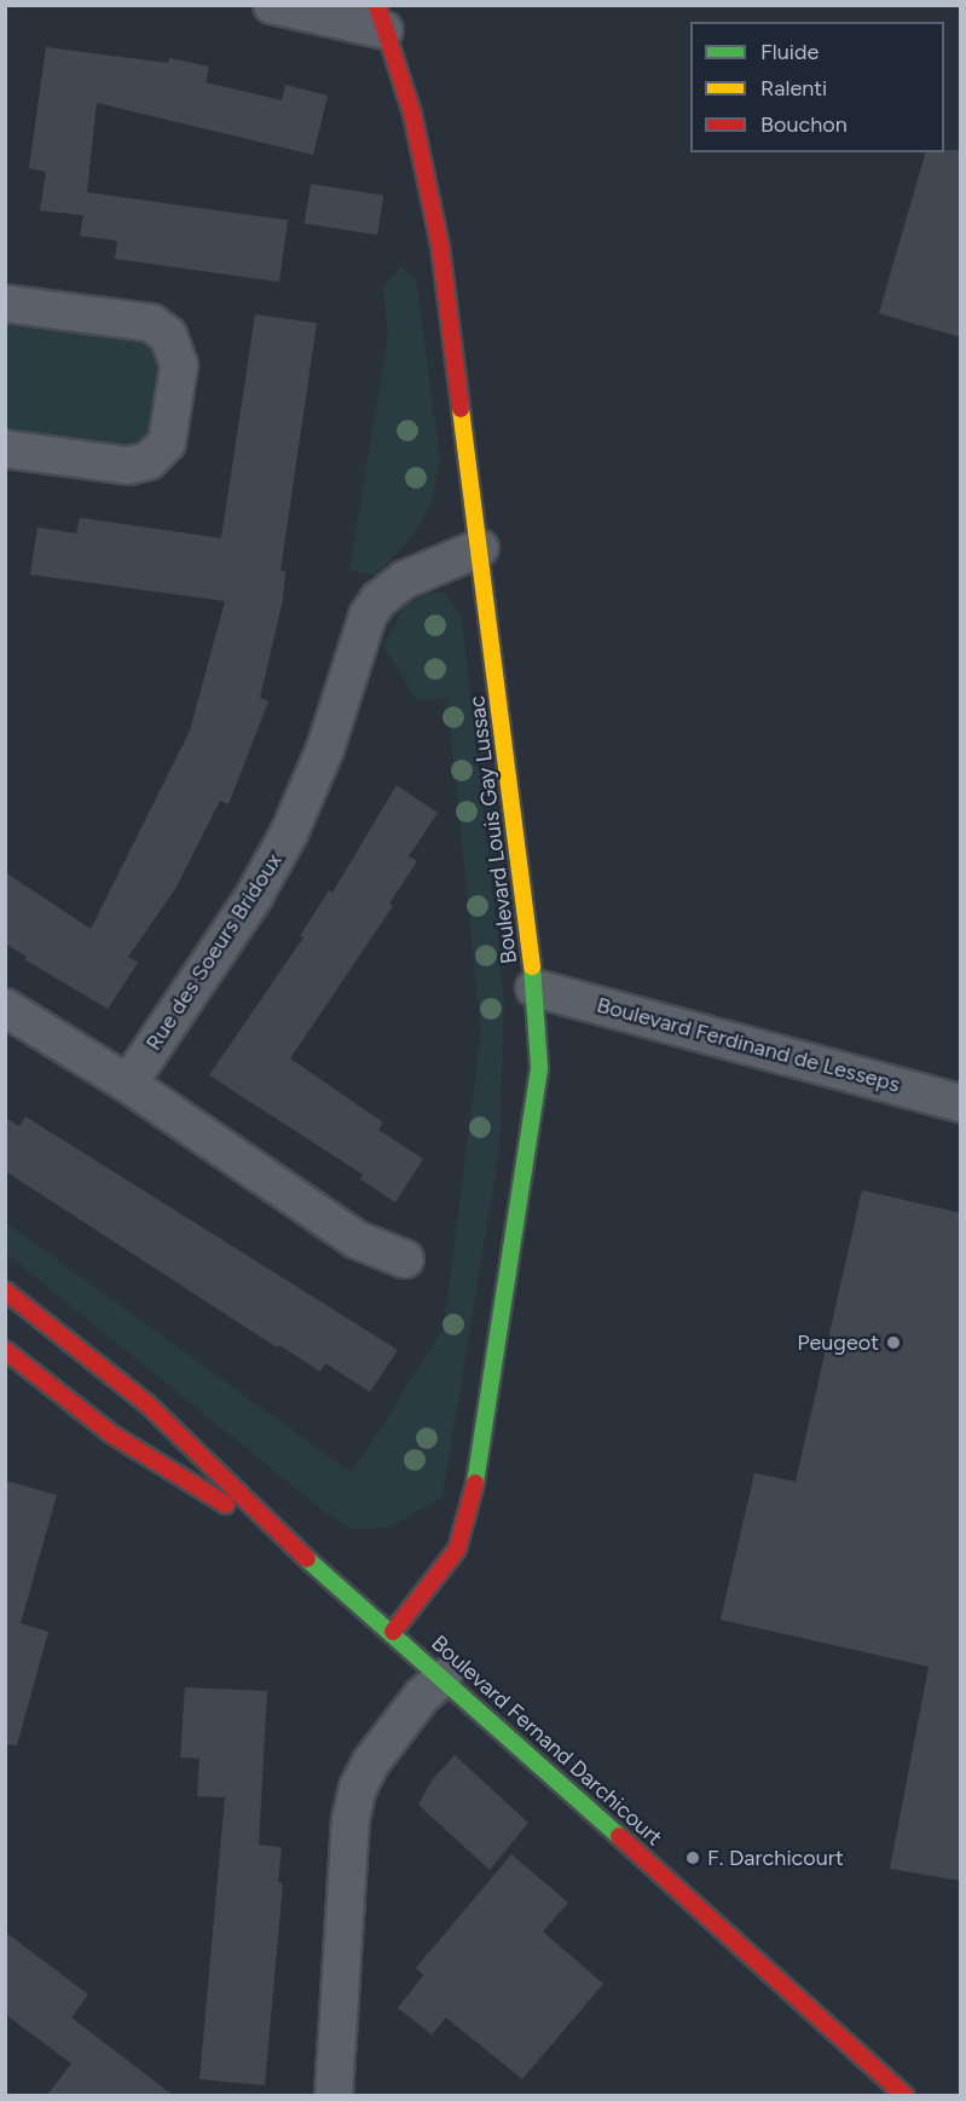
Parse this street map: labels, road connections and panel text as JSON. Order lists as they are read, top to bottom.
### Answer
{
  "streets": {
    "street": [
      "Boulevard Louis Gay Lussac",
      "Rue des Soeurs Bridoux",
      "Boulevard Ferdinand de Lesseps",
      "Boulevard Fernand Darchicourt"
    ]
  },
  "crossings": [
    ["Boulevard Louis Gay Lussac", "Rue des Soeurs Bridoux"],
    ["Boulevard Louis Gay Lussac", "Boulevard Ferdinand de Lesseps"],
    ["Boulevard Louis Gay Lussac", "Boulevard Fernand Darchicourt"]
  ],
  "places": ["Peugeot", "F. Darchicourt"],
  "legend": ["Fluide", "Ralenti", "Bouchon"]
}
